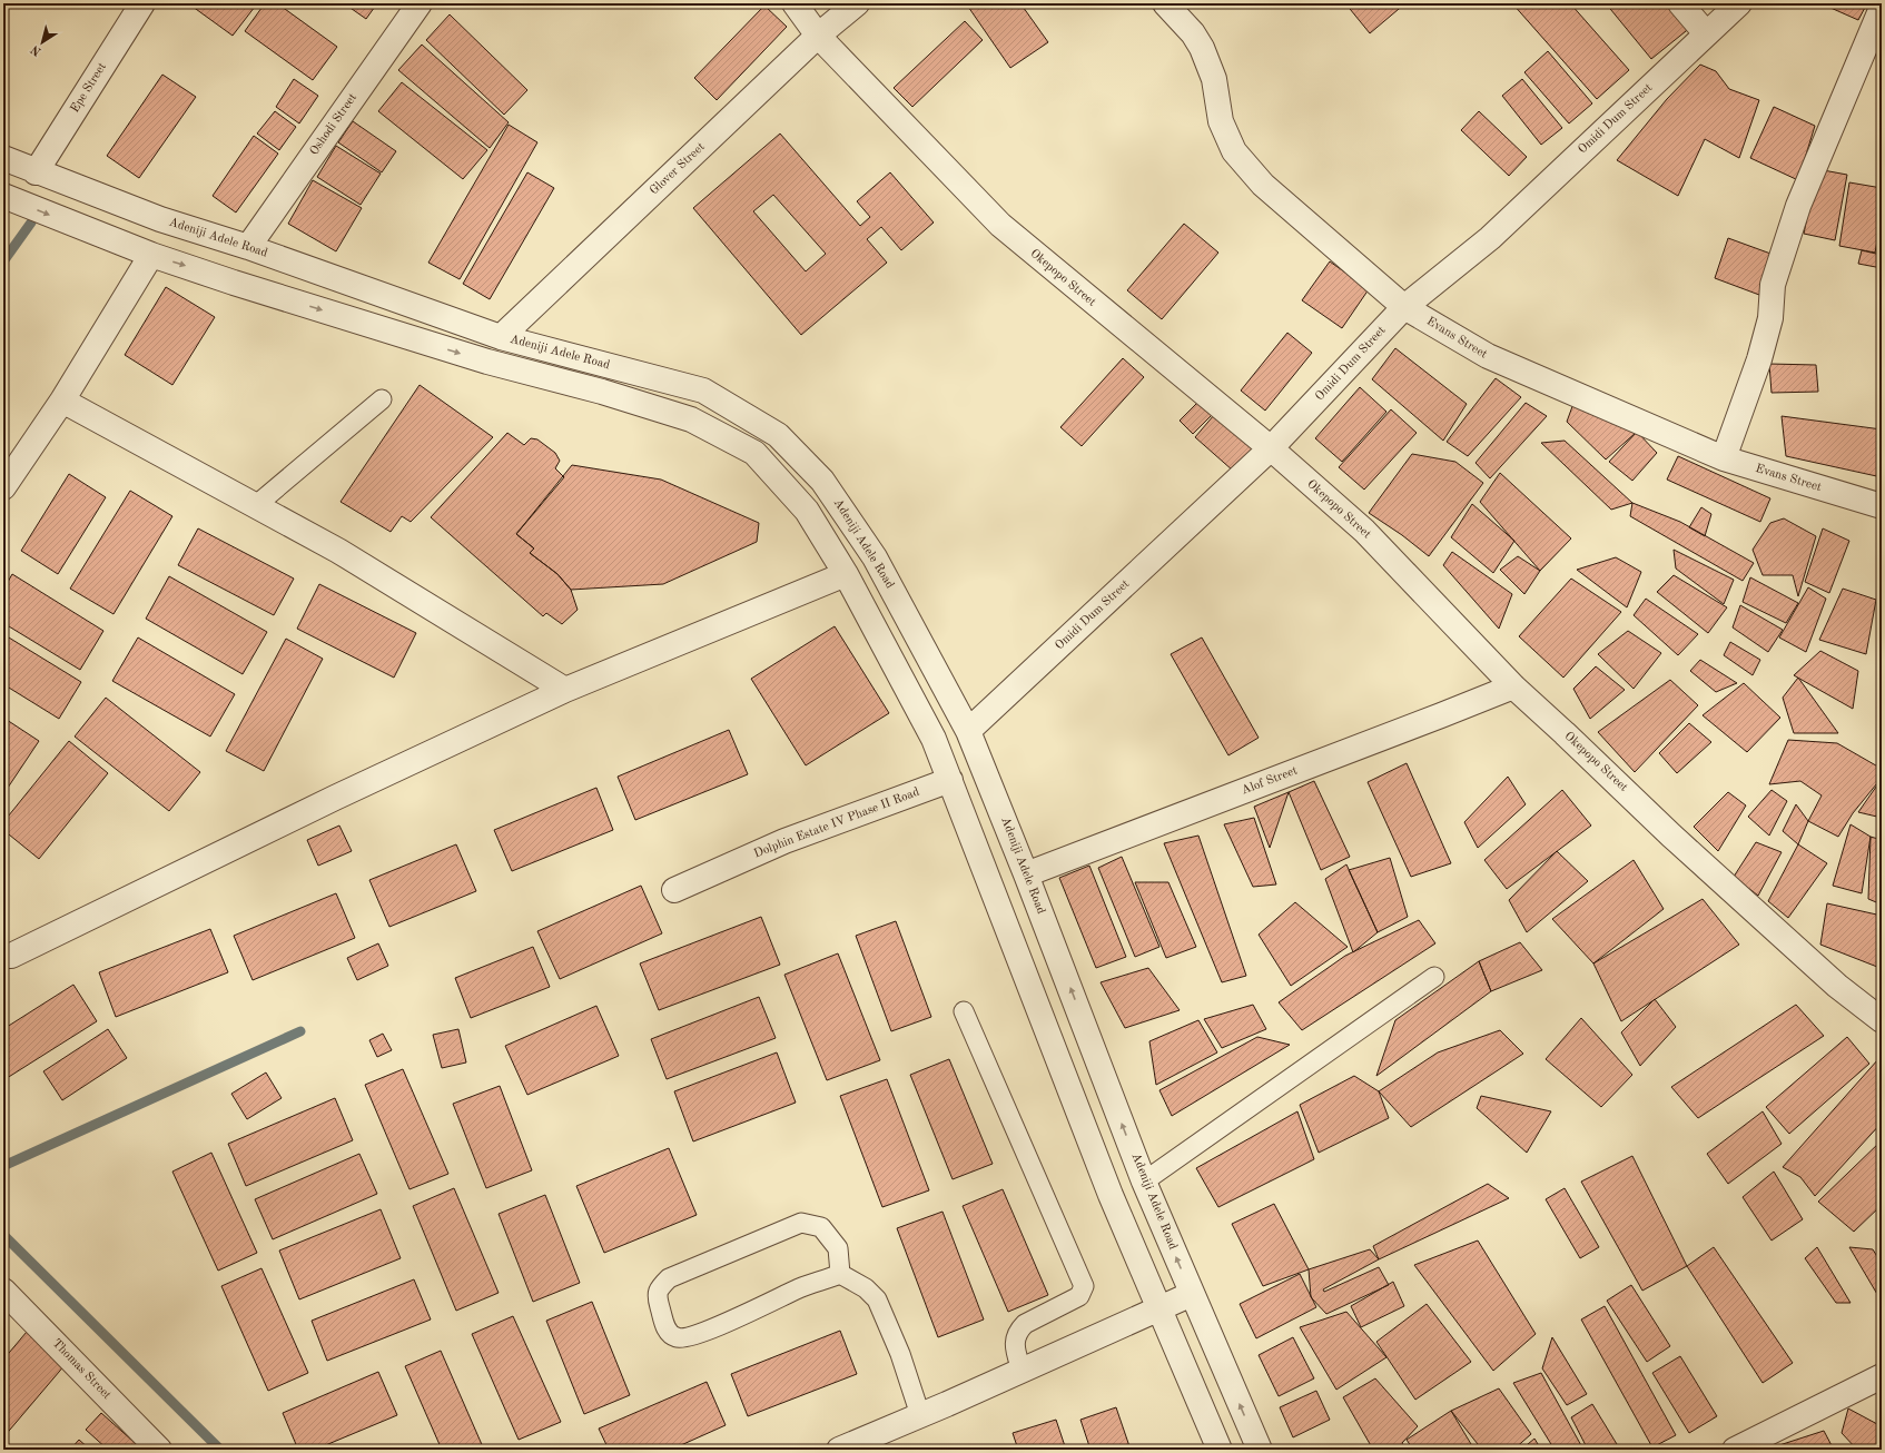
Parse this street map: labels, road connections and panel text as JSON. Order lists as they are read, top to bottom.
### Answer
{
  "streets": {
    "street": [
      "Epe Street",
      "Omidi Dum Street",
      "Oshodi Street",
      "Glover Street",
      "Adeniji Adele Road",
      "Okepopo Street",
      "Evans Street",
      "Alof Street",
      "Dolphin Estate IV Phase II Road",
      "Thomas Street"
    ]
  },
  "crossings": [
    ["Epe Street", "Adeniji Adele Road"],
    ["Omidi Dum Street", "Adeniji Adele Road"],
    ["Omidi Dum Street", "Okepopo Street"],
    ["Omidi Dum Street", "Evans Street"],
    ["Oshodi Street", "Adeniji Adele Road"],
    ["Glover Street", "Adeniji Adele Road"],
    ["Glover Street", "Okepopo Street"],
    ["Adeniji Adele Road", "Alof Street"],
    ["Okepopo Street", "Alof Street"]
  ],
  "north": "bottom left"
}
